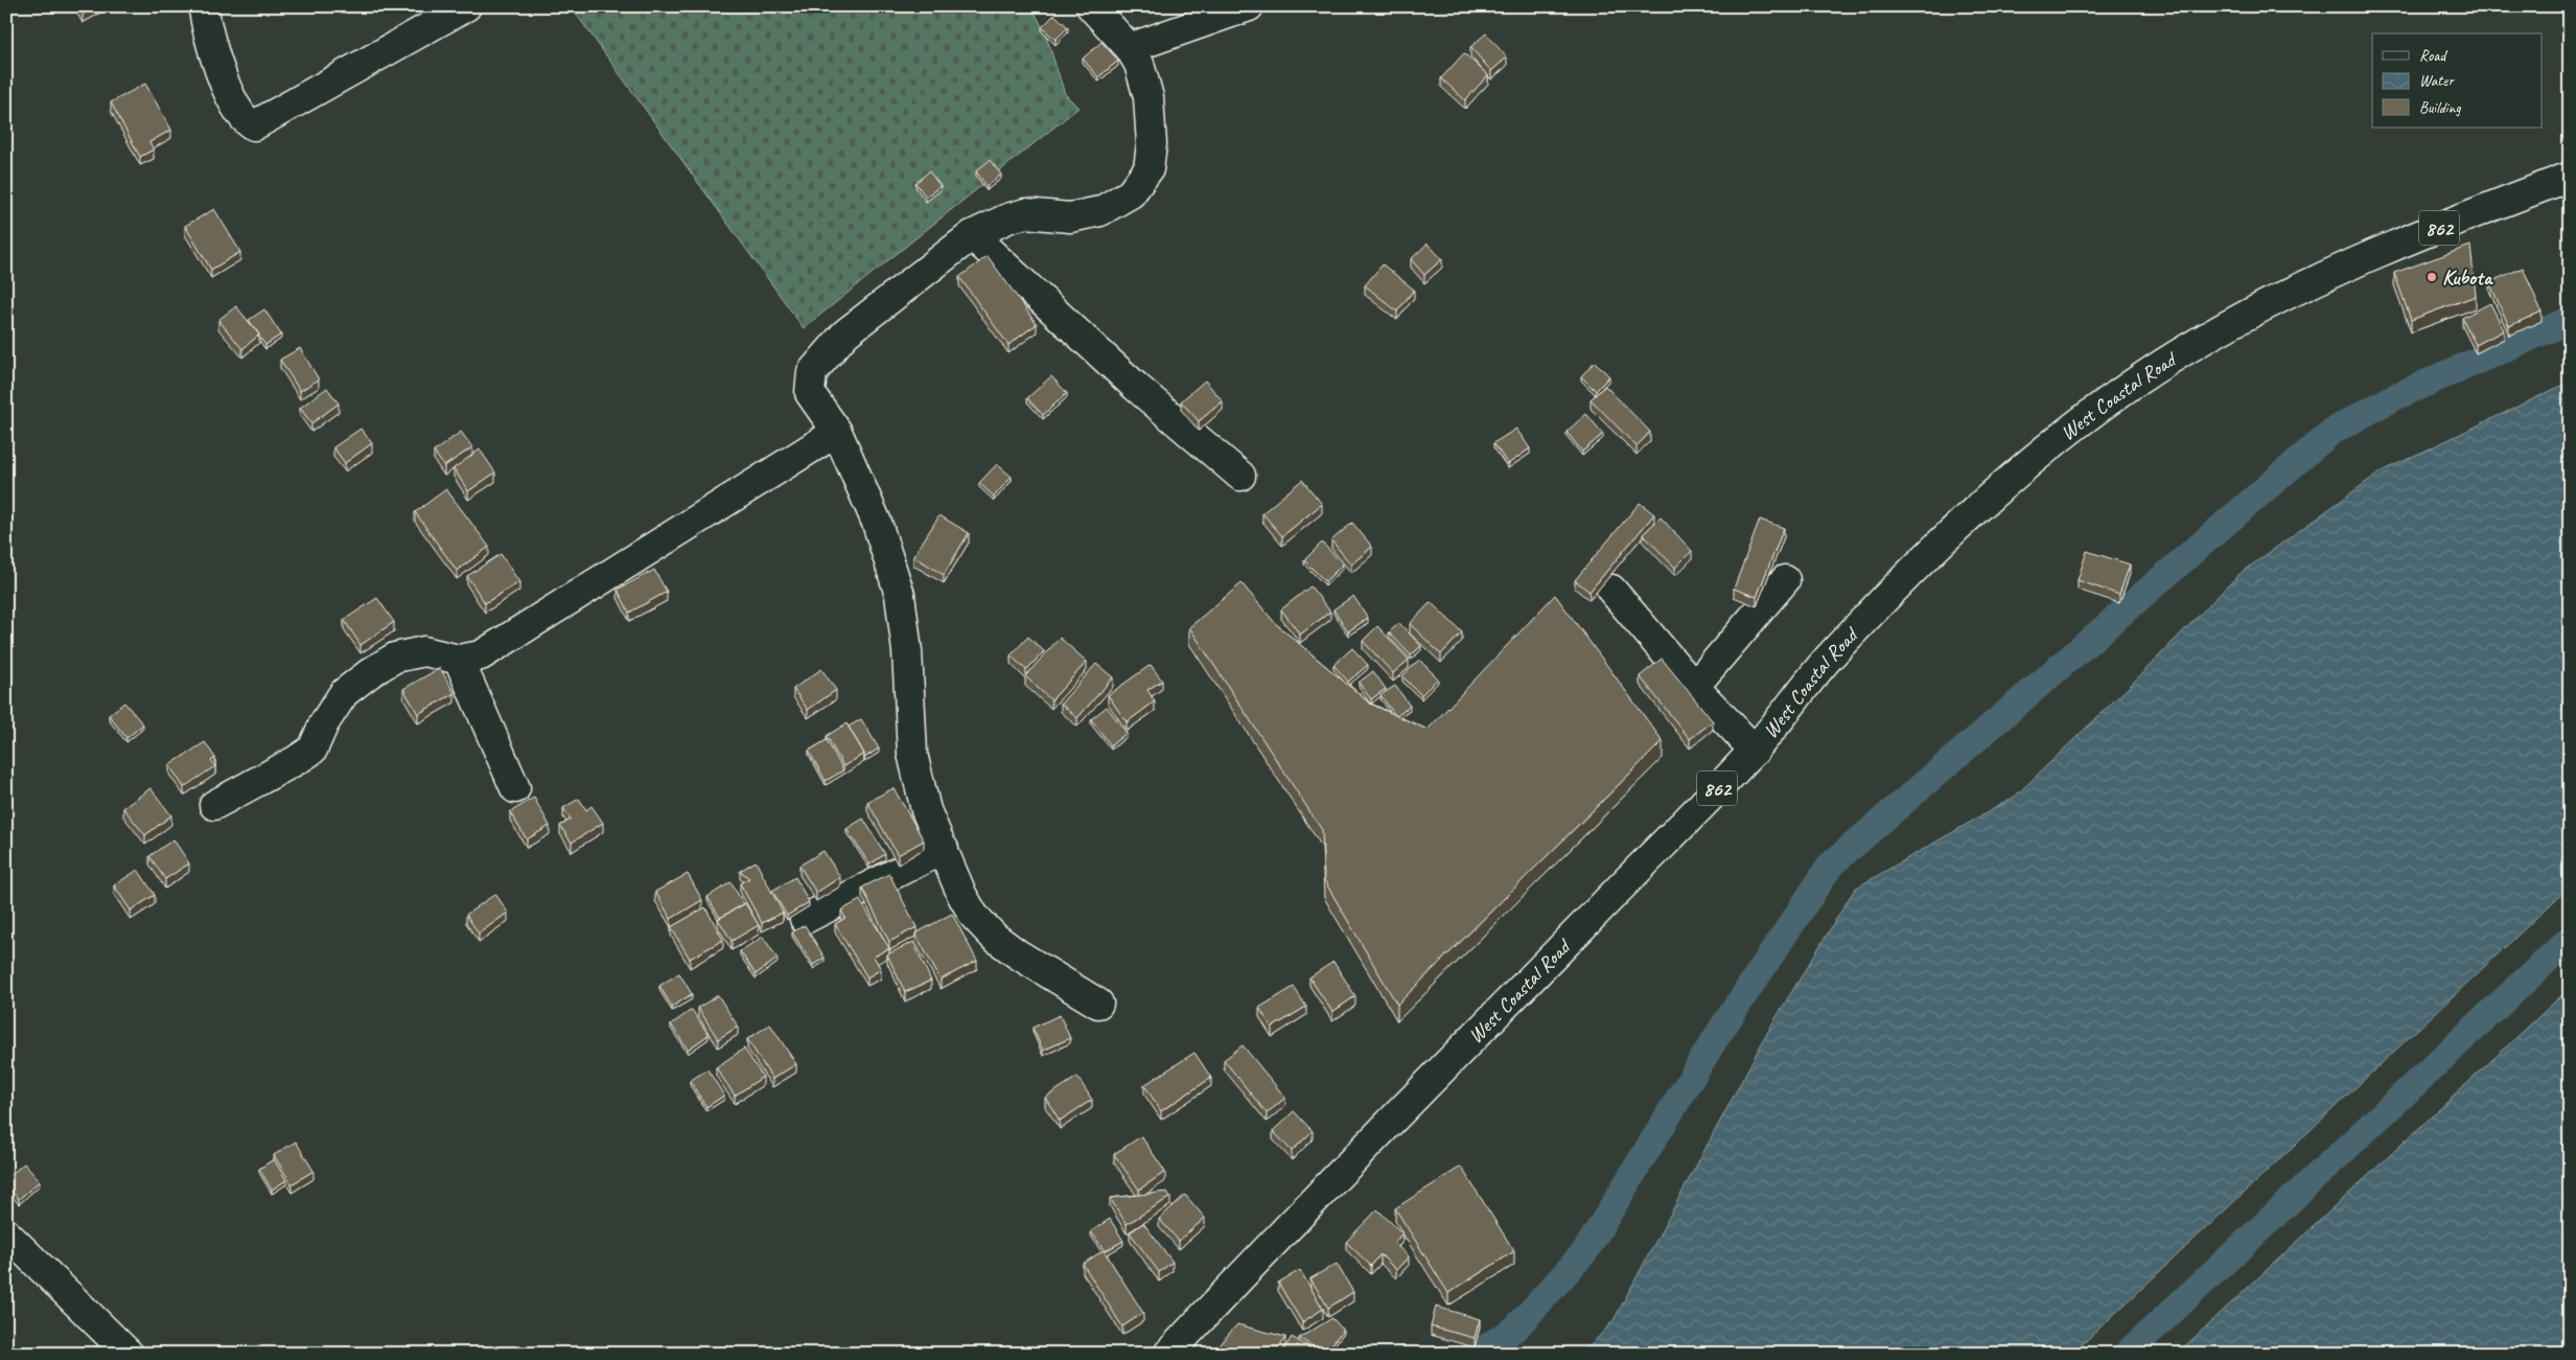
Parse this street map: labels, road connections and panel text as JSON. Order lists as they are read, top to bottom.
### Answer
{
  "streets": {
    "street": ["862", "West Coastal Road"]
  },
  "places": ["Kubota"],
  "legend": ["Road", "Water", "Building"]
}
